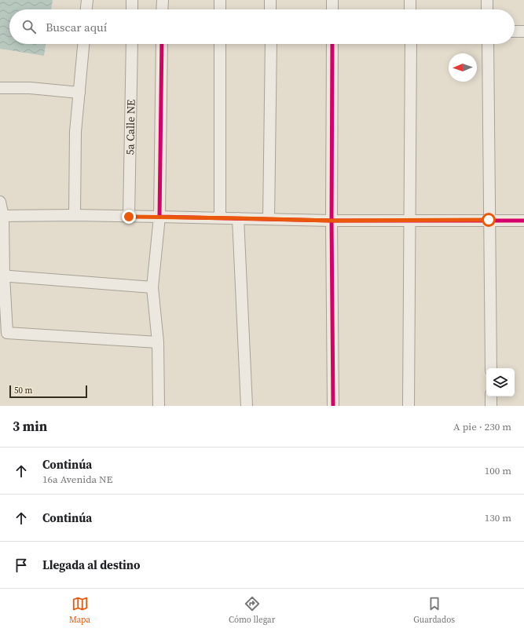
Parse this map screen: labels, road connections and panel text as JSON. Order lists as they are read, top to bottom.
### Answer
{
  "streets": {
    "street": ["5a Calle NE"]
  },
  "scale_bar": "50 m",
  "north": "left",
  "page": {
    "search": "Buscar aquí",
    "scale": "50 m",
    "heading": ["3 min", "A pie · 230 m"],
    "list": [
      ["Continúa", "16a Avenida NE", "100 m"],
      ["Continúa", "130 m"],
      "Llegada al destino"
    ],
    "nav": ["Mapa", "Cómo llegar", "Guardados"]
  }
}
